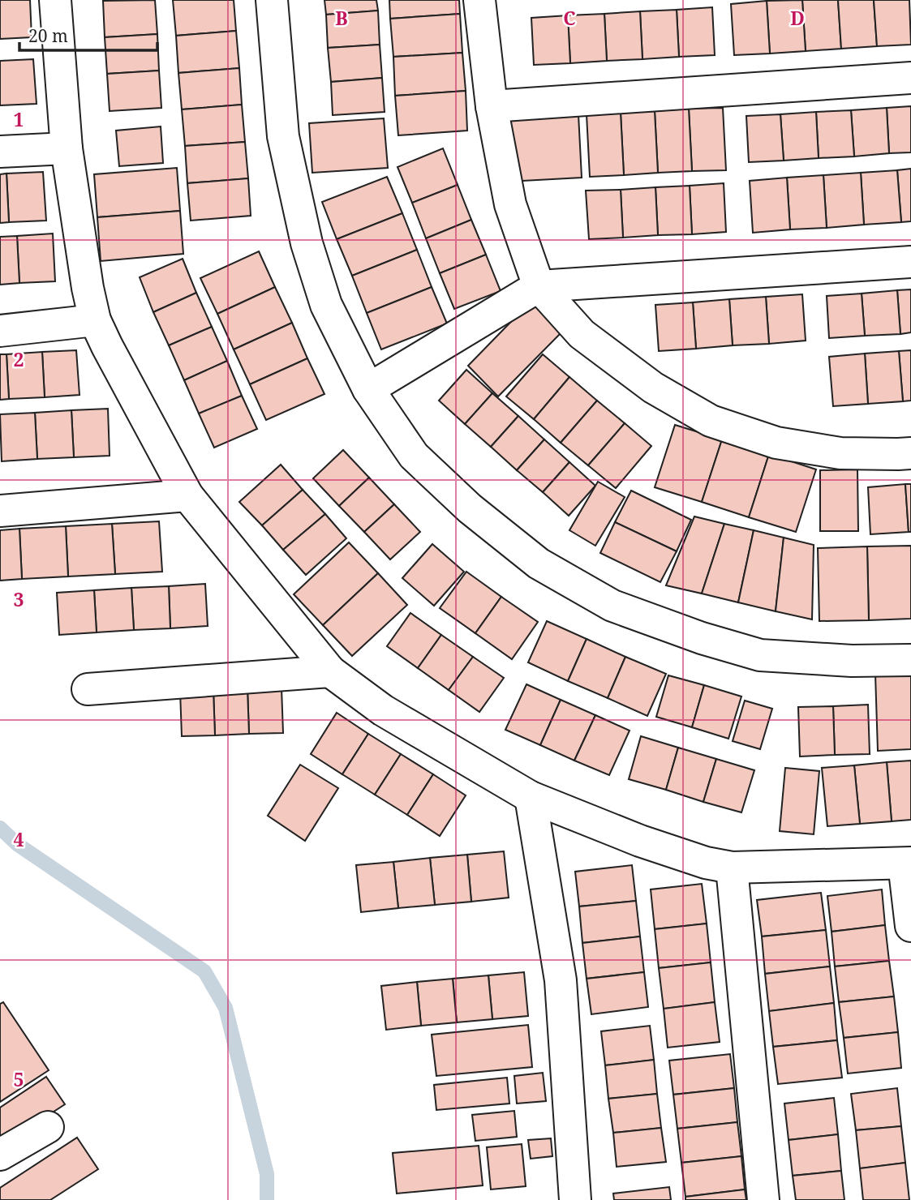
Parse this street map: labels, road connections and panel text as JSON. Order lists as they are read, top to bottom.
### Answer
{
  "scale_bar": "20 m",
  "grid": {
    "columns": ["B", "C", "D"],
    "rows": [
      "1",
      "2",
      "3",
      "4",
      "5"
    ]
  }
}
